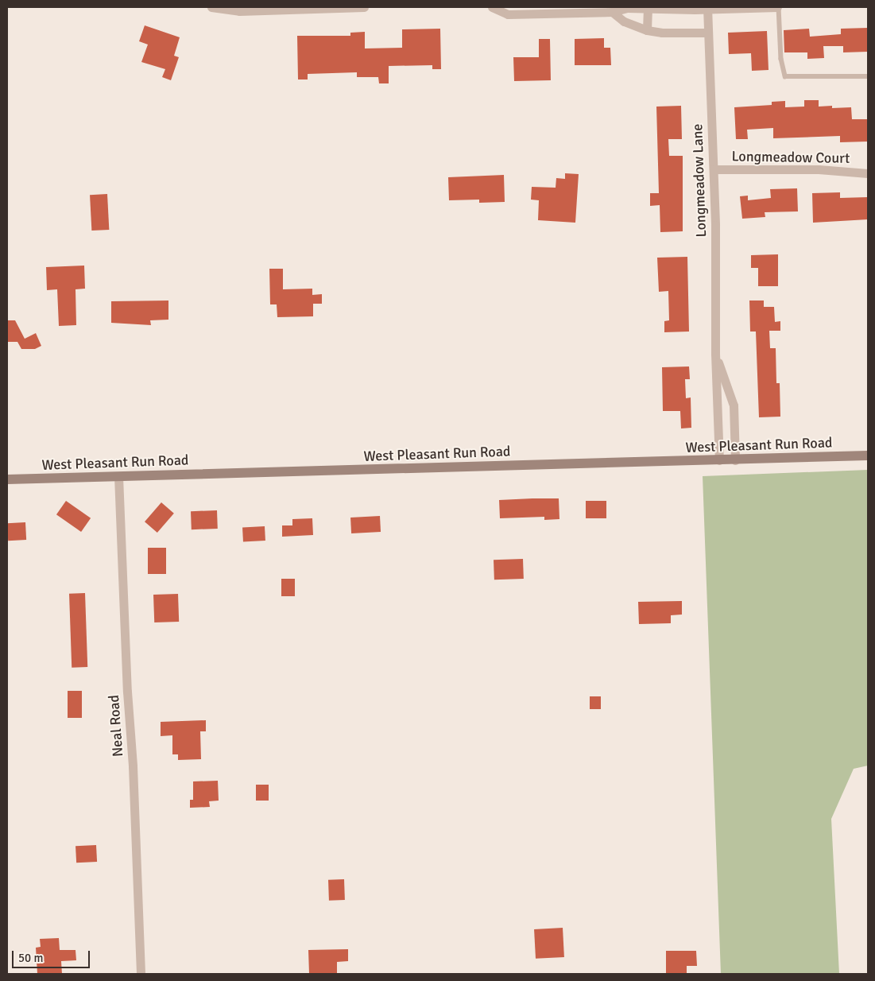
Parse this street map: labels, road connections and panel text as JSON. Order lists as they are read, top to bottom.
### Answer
{
  "streets": {
    "main road": ["West Pleasant Run Road"],
    "street": ["Longmeadow Court", "Longmeadow Lane", "Neal Road"]
  },
  "crossings": [
    ["Longmeadow Court", "Longmeadow Lane"],
    ["Longmeadow Lane", "West Pleasant Run Road"],
    ["West Pleasant Run Road", "Neal Road"]
  ],
  "scale_bar": "50 m"
}
